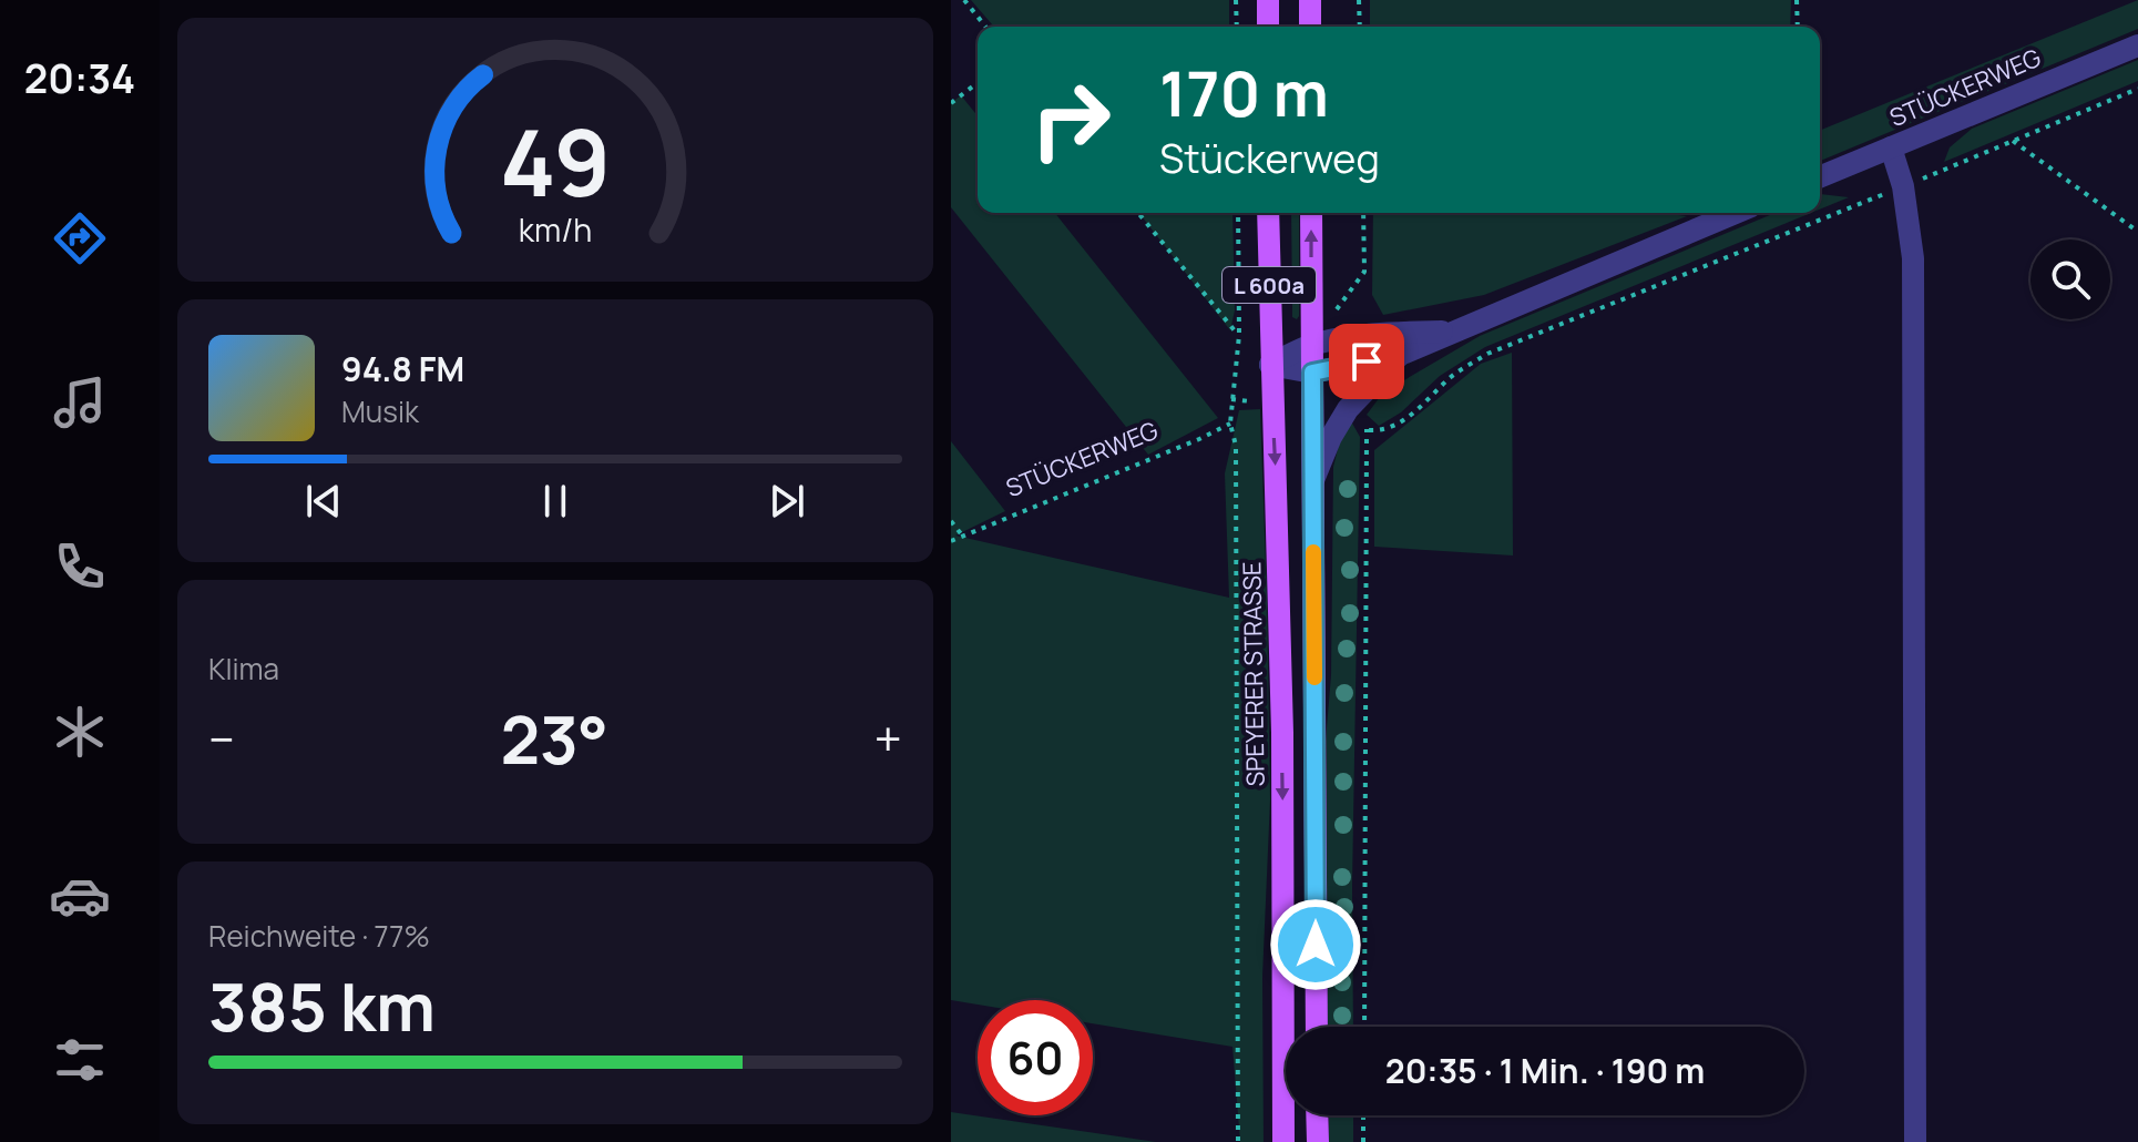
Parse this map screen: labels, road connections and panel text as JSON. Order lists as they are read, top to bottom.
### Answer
{
  "streets": {
    "main road": ["L 600a", "SPEYERER STRASSE"],
    "street": ["STÜCKERWEG"]
  },
  "page": {
    "tabs": "20:34",
    "turn": ["170 m", "Stückerweg"],
    "song": ["94.8 FM", "Musik"],
    "tile": [
      "Klima",
      ["Reichweite · 77%", "385 km"]
    ],
    "heat": ["−", "23°", "+"],
    "limit": "60",
    "trip": "20:35 · 1 Min. · 190 m",
    "gauge": ["49", "km/h"]
  }
}
